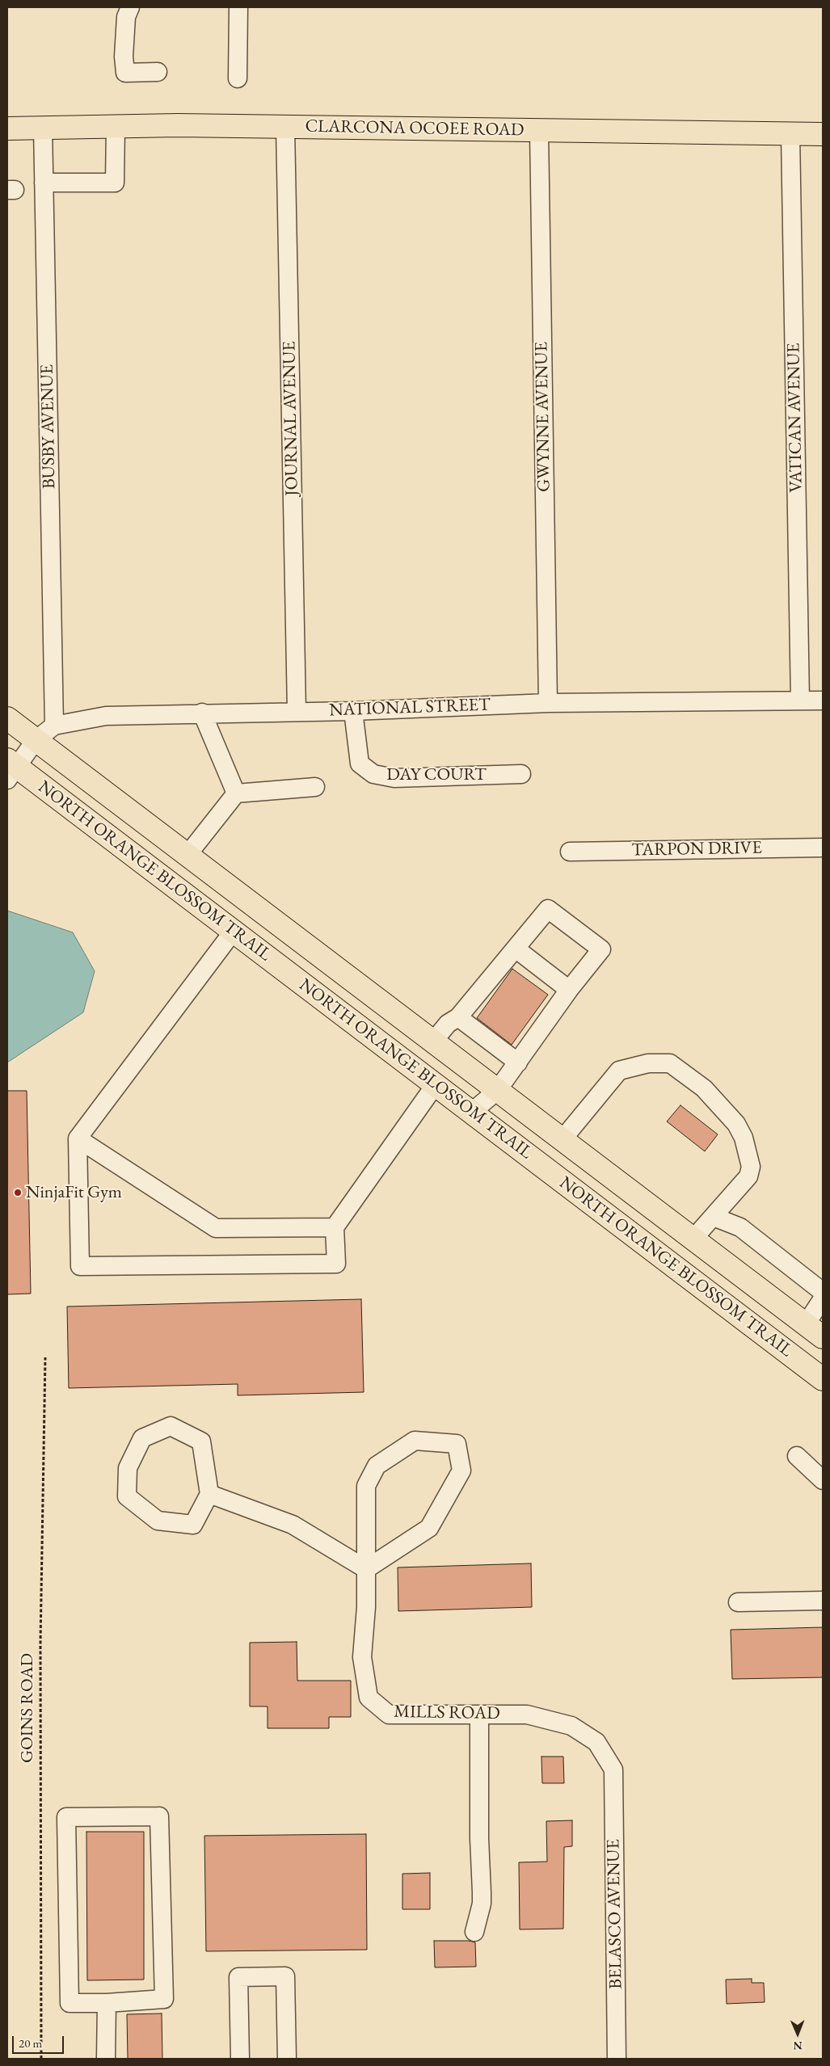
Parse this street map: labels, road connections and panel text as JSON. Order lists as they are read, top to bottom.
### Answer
{
  "streets": {
    "main road": ["CLARCONA OCOEE ROAD", "NORTH ORANGE BLOSSOM TRAIL"],
    "street": [
      "GWYNNE AVENUE",
      "VATICAN AVENUE",
      "JOURNAL AVENUE",
      "BUSBY AVENUE",
      "NATIONAL STREET",
      "DAY COURT",
      "TARPON DRIVE",
      "MILLS ROAD",
      "BELASCO AVENUE"
    ],
    "path": ["GOINS ROAD"]
  },
  "crossings": [
    ["CLARCONA OCOEE ROAD", "GWYNNE AVENUE"],
    ["CLARCONA OCOEE ROAD", "VATICAN AVENUE"],
    ["CLARCONA OCOEE ROAD", "JOURNAL AVENUE"],
    ["CLARCONA OCOEE ROAD", "BUSBY AVENUE"],
    ["GWYNNE AVENUE", "NATIONAL STREET"],
    ["VATICAN AVENUE", "NATIONAL STREET"],
    ["JOURNAL AVENUE", "NATIONAL STREET"],
    ["BUSBY AVENUE", "NATIONAL STREET"],
    ["NATIONAL STREET", "DAY COURT"],
    ["NATIONAL STREET", "NORTH ORANGE BLOSSOM TRAIL"],
    ["MILLS ROAD", "BELASCO AVENUE"]
  ],
  "places": ["NinjaFit Gym"],
  "scale_bar": "20 m",
  "north": "bottom"
}
